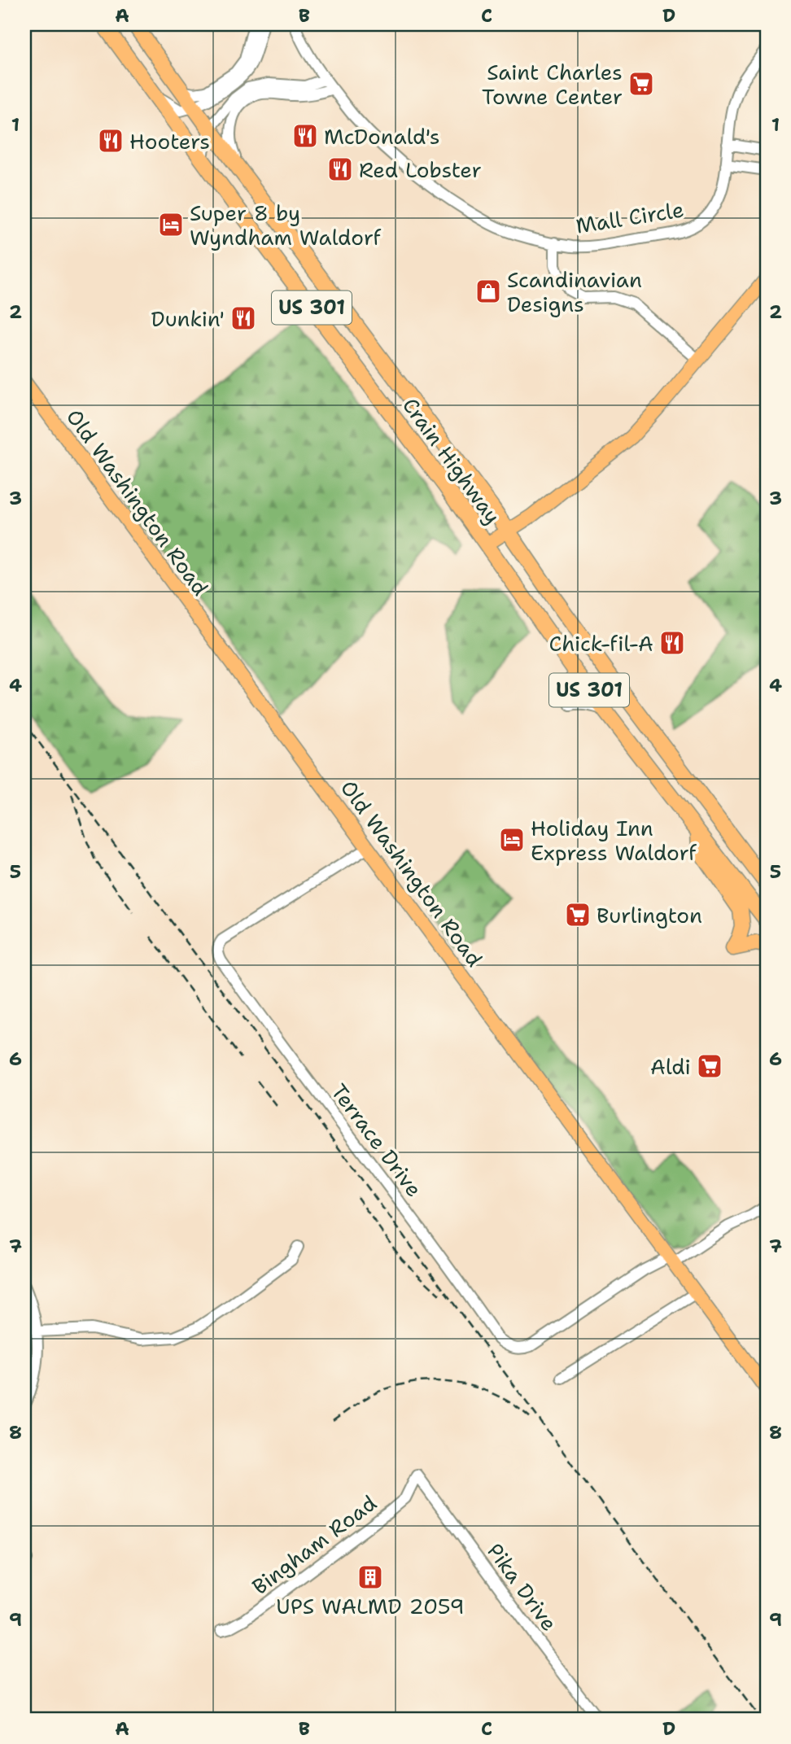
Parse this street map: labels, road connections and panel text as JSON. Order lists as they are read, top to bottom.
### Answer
{
  "streets": {
    "highway": ["US 301", "Crain Highway"],
    "main road": ["Old Washington Road"],
    "street": [
      "Mall Circle",
      "Terrace Drive",
      "Bingham Road",
      "Pika Drive"
    ]
  },
  "crossings": [
    ["Old Washington Road", "Terrace Drive"],
    ["Bingham Road", "Pika Drive"]
  ],
  "places": {
    "supermarket": ["Saint Charles Towne Center", "Burlington", "Aldi"],
    "restaurant": [
      "McDonald's",
      "Hooters",
      "Red Lobster",
      "Dunkin'",
      "Chick-fil-A"
    ],
    "hotel": ["Super 8 by Wyndham Waldorf", "Holiday Inn Express Waldorf"],
    "shop": ["Scandinavian Designs"],
    "building": ["UPS WALMD 2059"]
  },
  "grid": {
    "columns": [
      "A",
      "B",
      "C",
      "D"
    ],
    "rows": [
      "1",
      "2",
      "3",
      "4",
      "5",
      "6",
      "7",
      "8",
      "9"
    ]
  }
}
